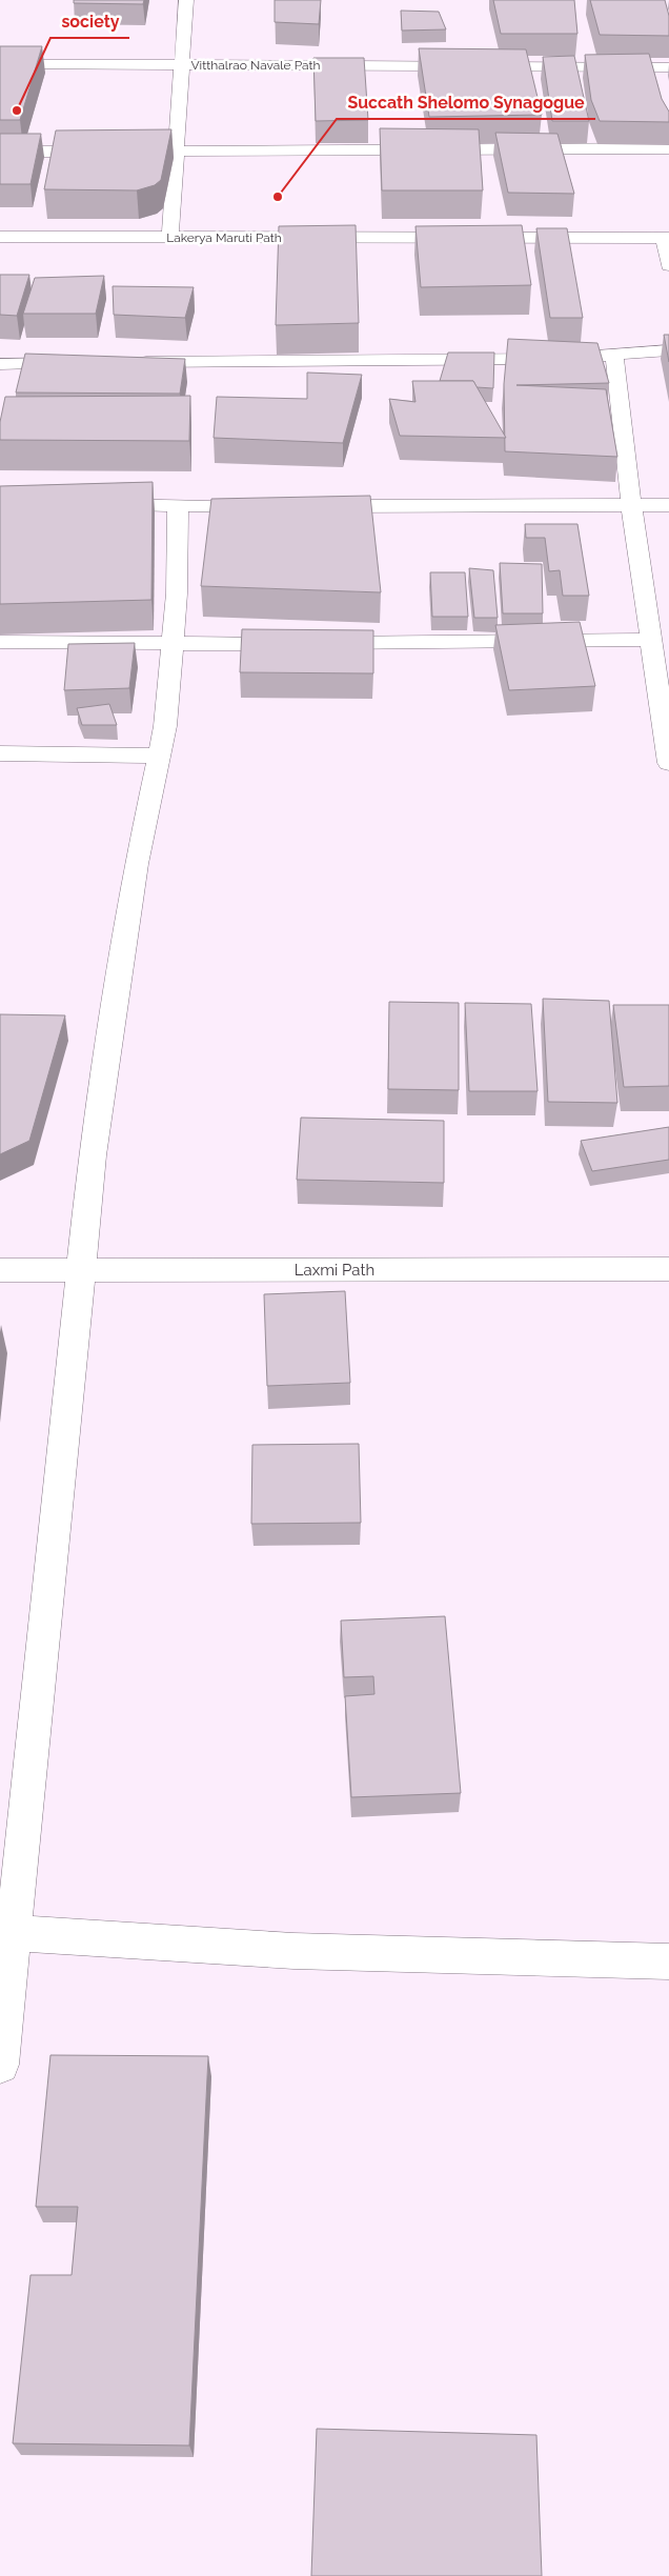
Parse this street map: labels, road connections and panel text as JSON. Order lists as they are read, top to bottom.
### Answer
{
  "streets": {
    "street": ["Vitthalrao Navale Path", "Lakerya Maruti Path", "Laxmi Path"]
  },
  "places": ["society", "Succath Shelomo Synagogue"]
}
